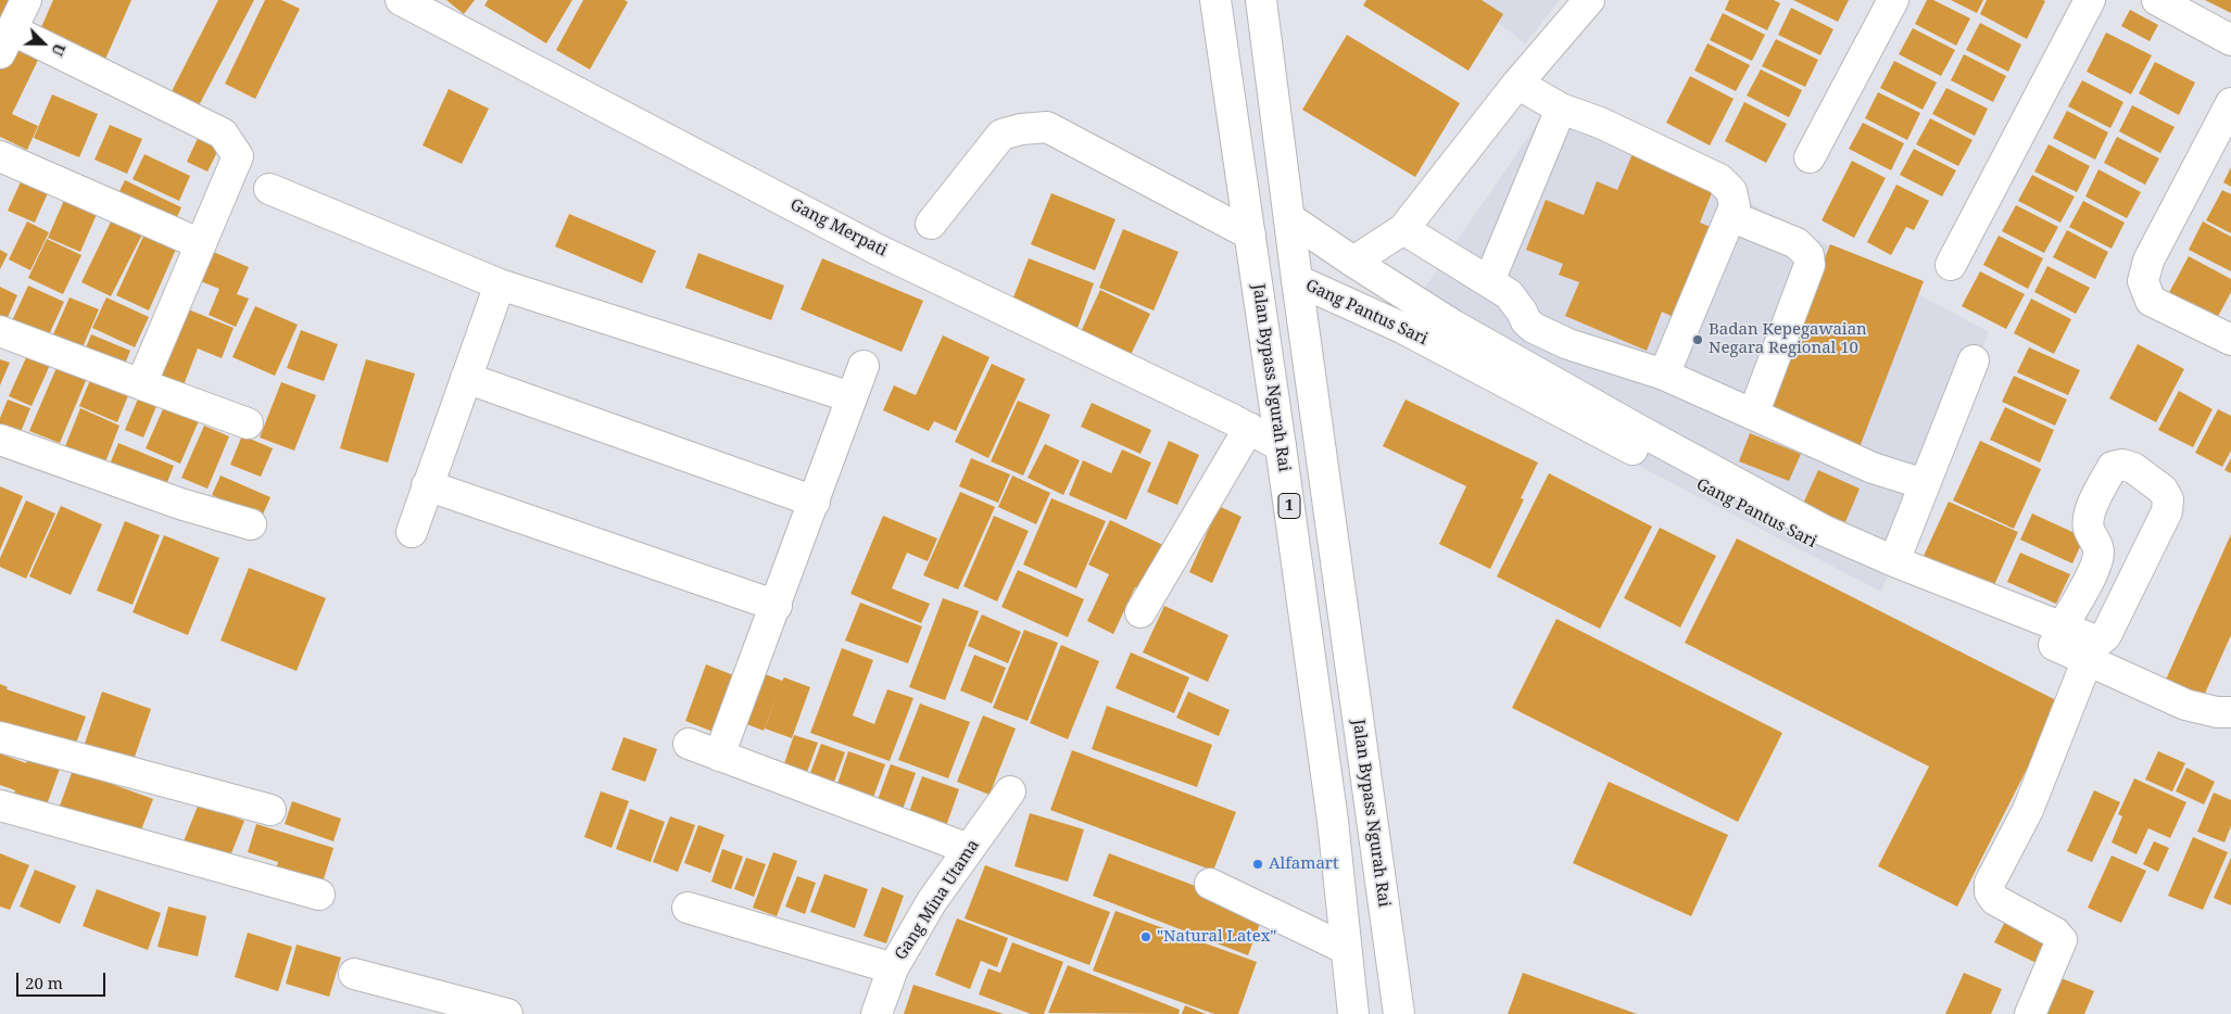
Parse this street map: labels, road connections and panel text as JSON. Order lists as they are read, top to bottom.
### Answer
{
  "streets": {
    "main road": [
      "Gang Merpati",
      "Gang Pantus Sari",
      "Jalan Bypass Ngurah Rai",
      "1",
      "Gang Mina Utama"
    ]
  },
  "crossings": [
    ["Gang Merpati", "Jalan Bypass Ngurah Rai"],
    ["Gang Pantus Sari", "Jalan Bypass Ngurah Rai"]
  ],
  "places": ["Badan Kepegawaian Negara Regional 10", "Alfamart", "\"Natural Latex\""],
  "scale_bar": "20 m",
  "north": "bottom right"
}
